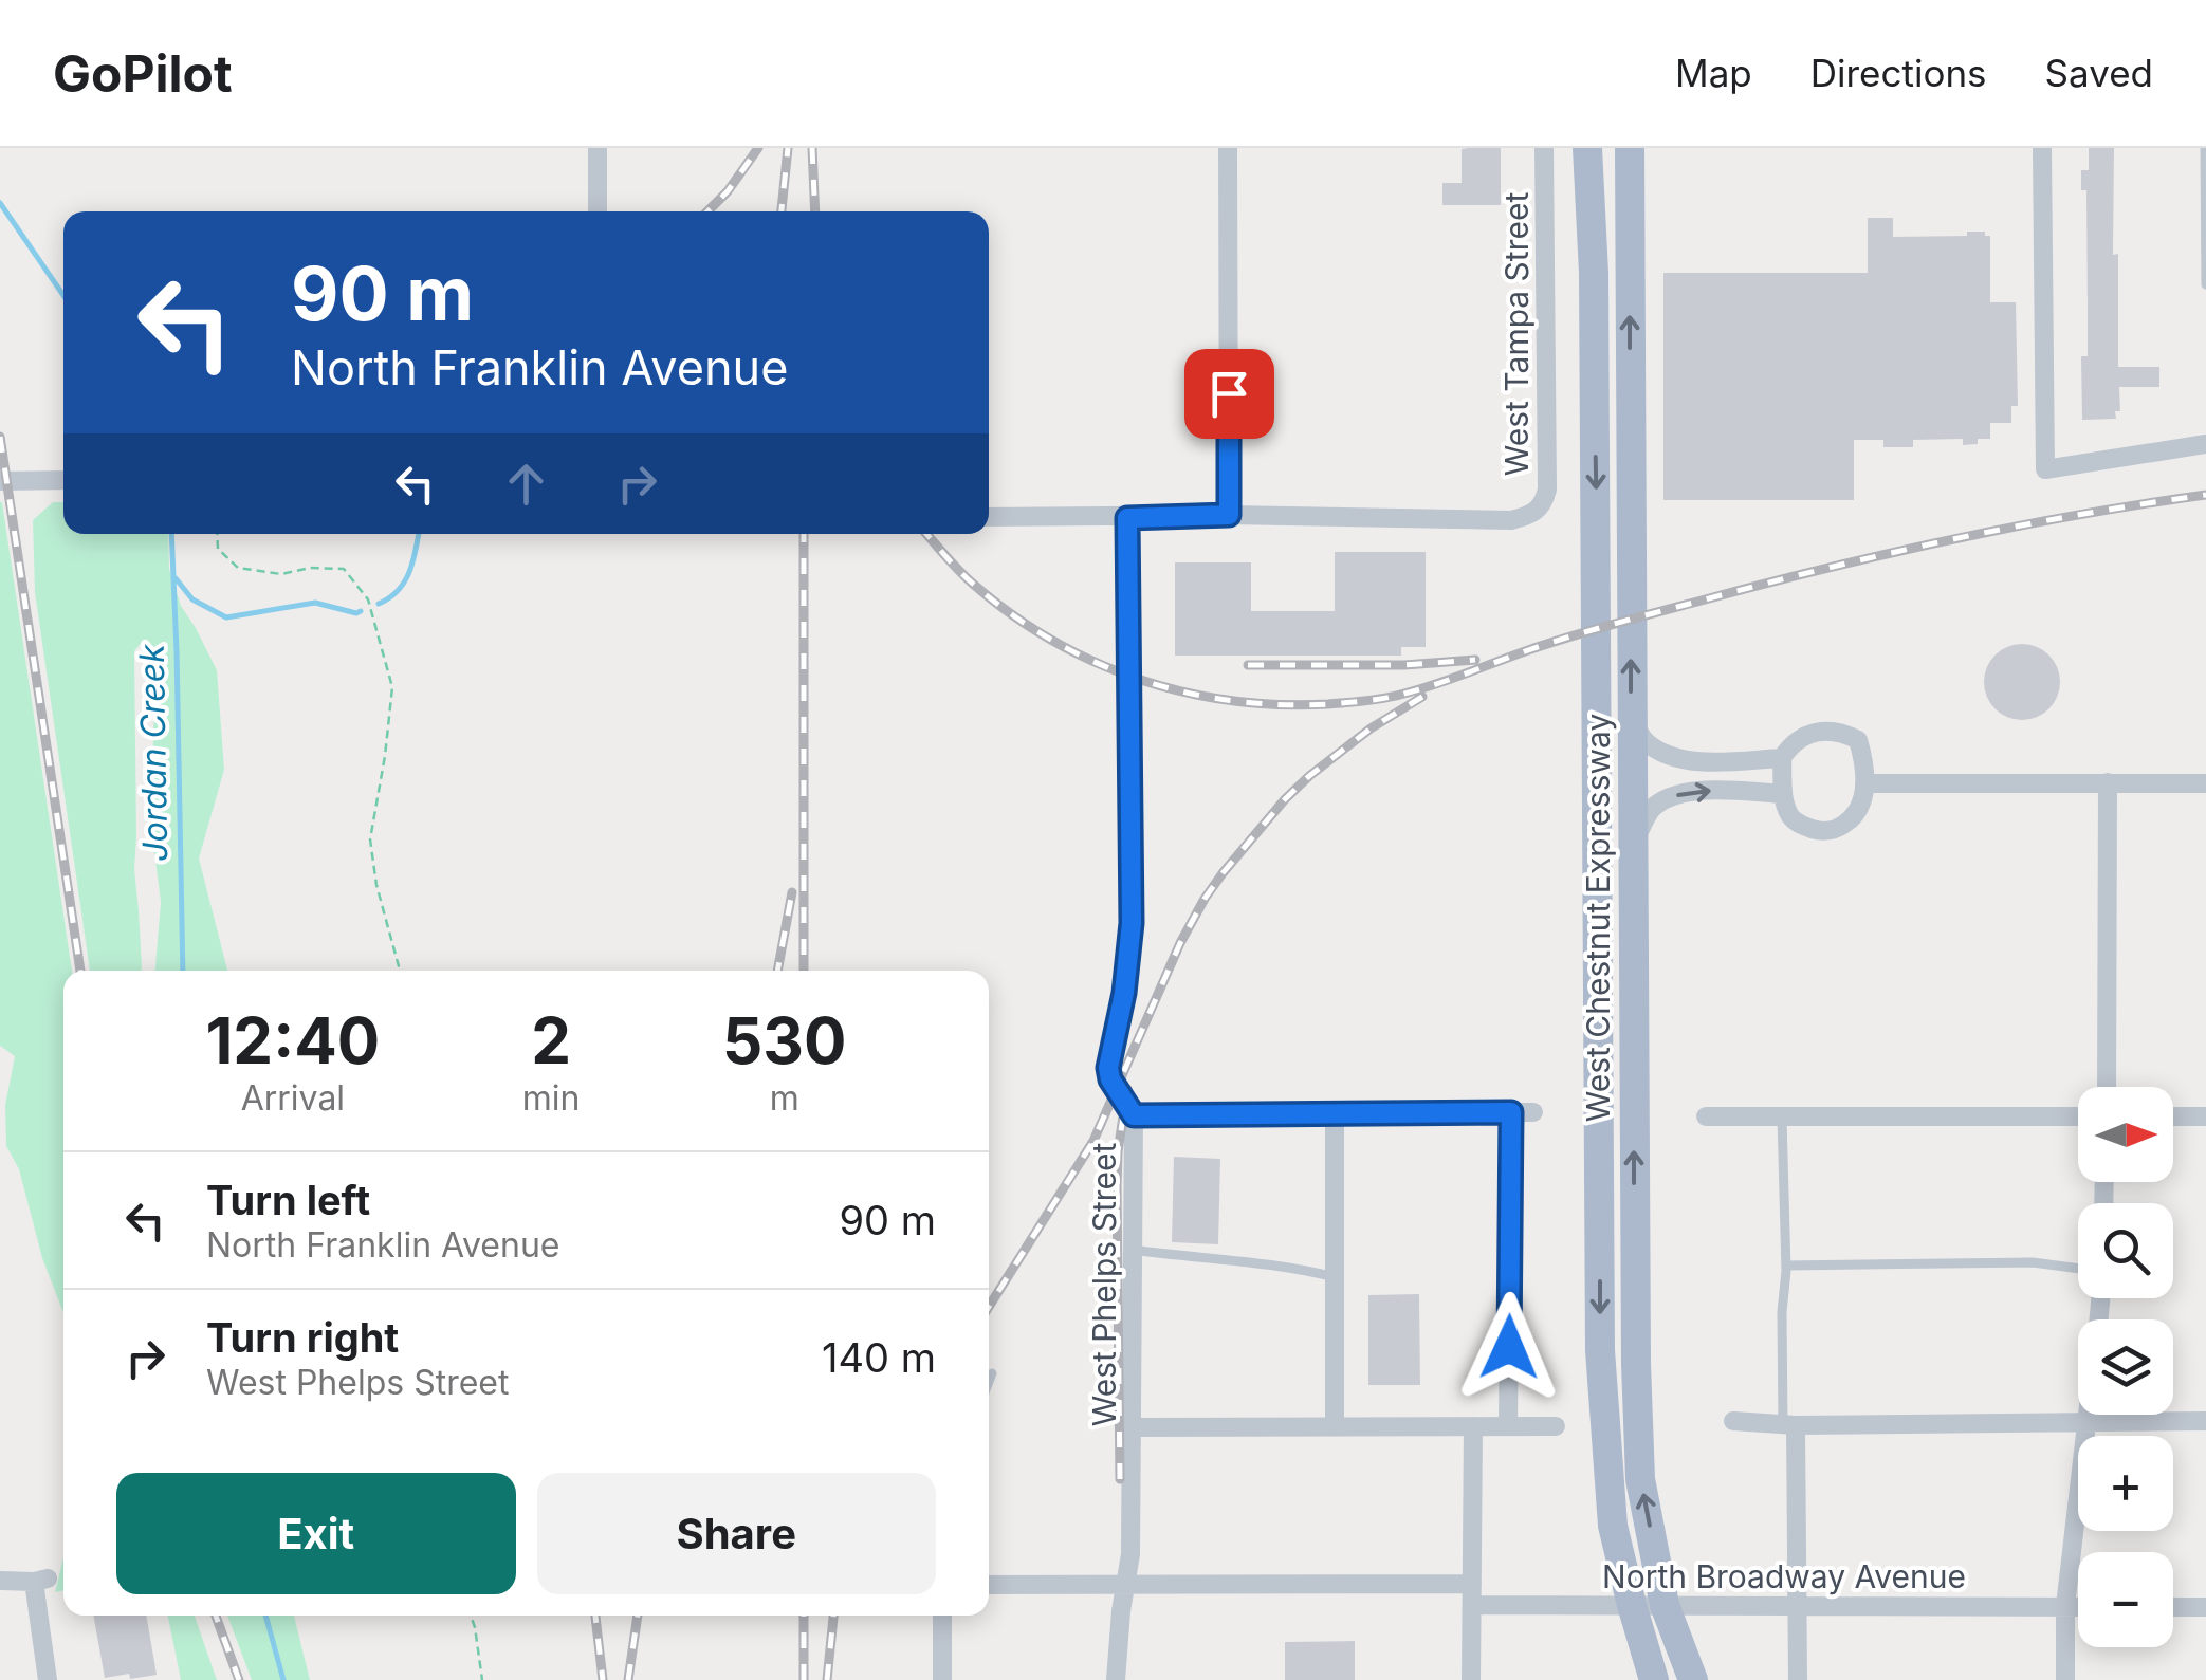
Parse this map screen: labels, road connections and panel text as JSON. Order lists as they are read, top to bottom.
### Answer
{
  "streets": {
    "main road": ["West Chestnut Expressway"],
    "street": ["West Tampa Street", "West Phelps Street", "North Broadway Avenue"]
  },
  "crossings": [
    ["West Chestnut Expressway", "North Broadway Avenue"]
  ],
  "water": ["Jordan Creek"],
  "north": "right",
  "page": {
    "header": "GoPilot",
    "nav": ["Map", "Directions", "Saved"],
    "turn": ["90 m", "North Franklin Avenue"],
    "eta": [
      "12:40",
      "Arrival",
      "2",
      "min",
      "530",
      "m"
    ],
    "map_buttons": ["+", "−"],
    "list": [
      {
        "name": "Turn left",
        "note": "North Franklin Avenue",
        "value": "90 m"
      },
      {
        "name": "Turn right",
        "note": "West Phelps Street",
        "value": "140 m"
      }
    ],
    "buttons": ["Exit", "Share"]
  }
}
